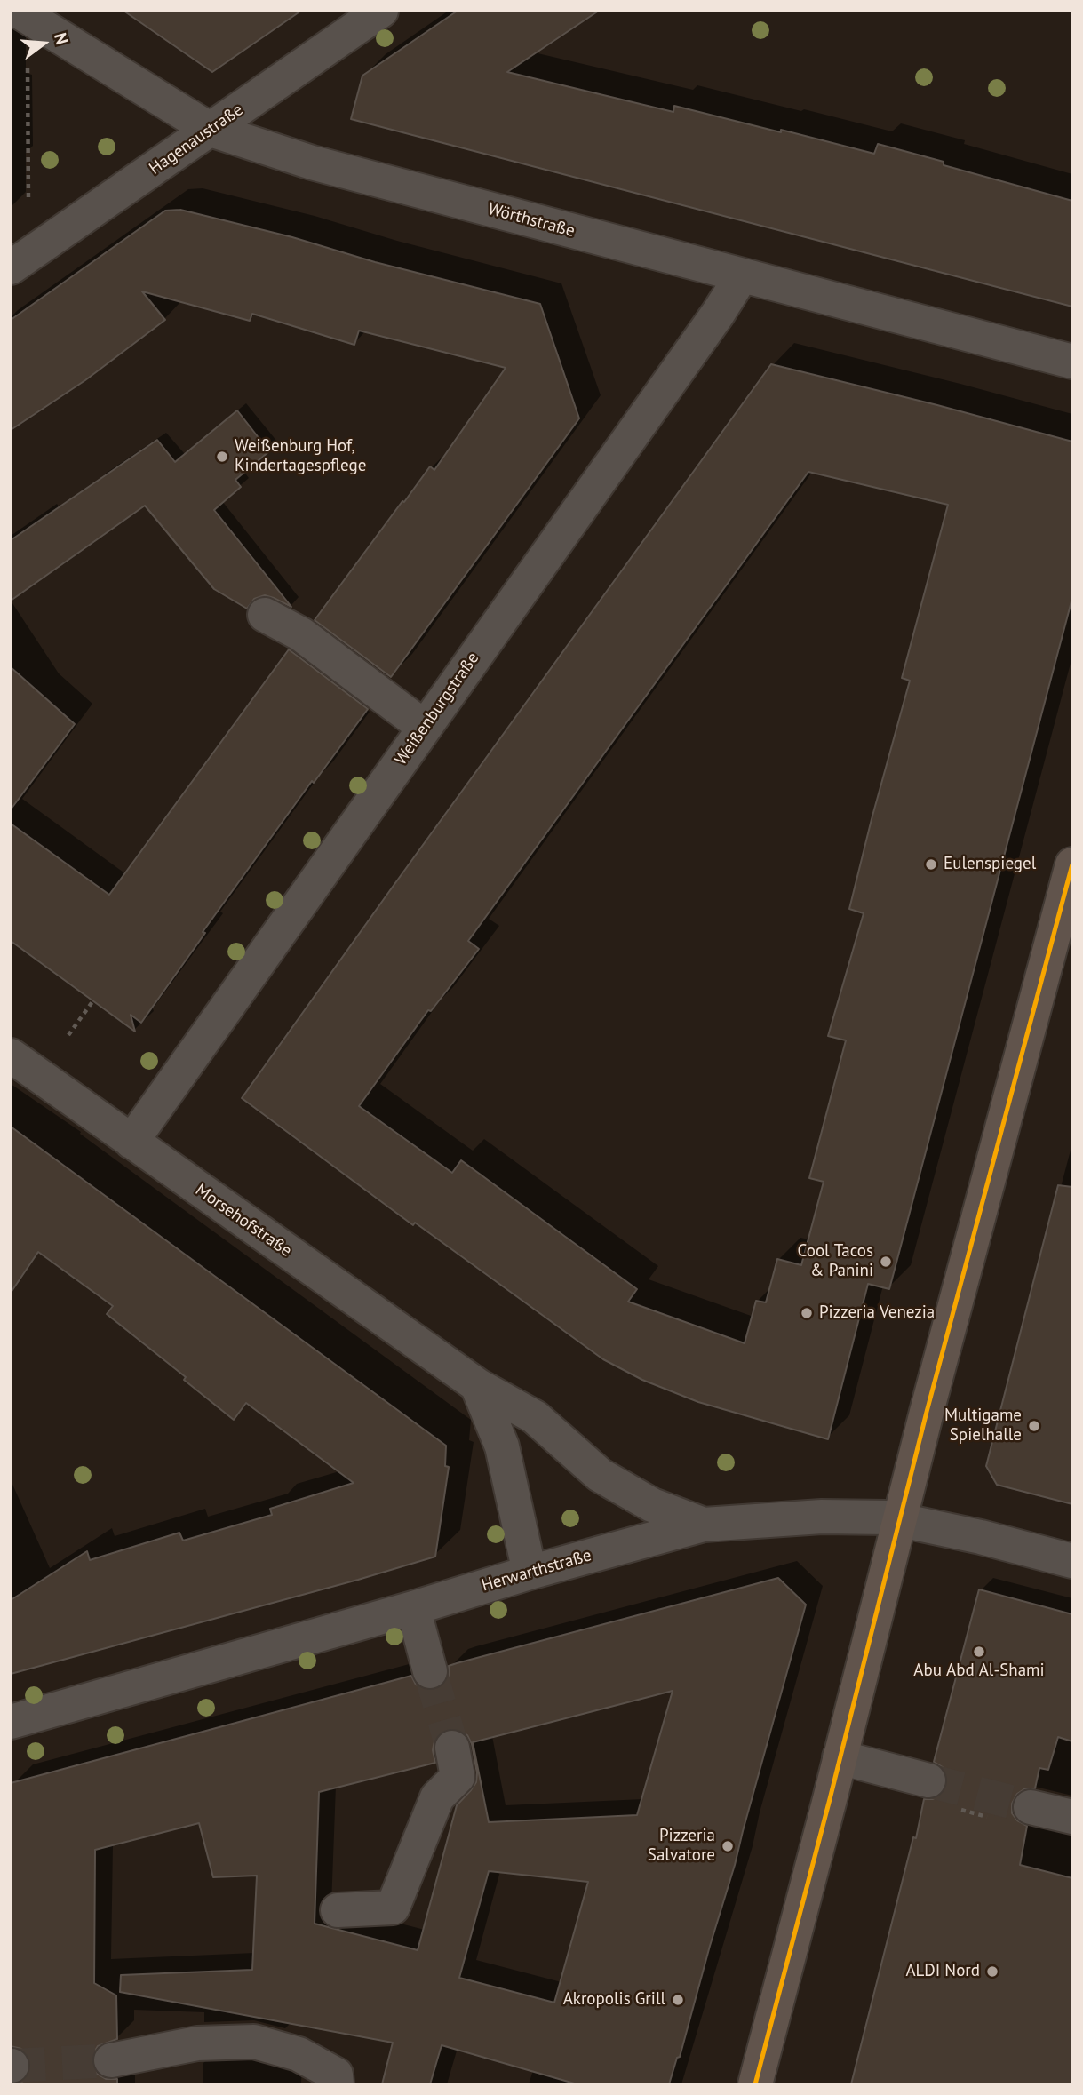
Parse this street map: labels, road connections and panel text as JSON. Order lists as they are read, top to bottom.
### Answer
{
  "streets": {
    "street": [
      "Hagenaustraße",
      "Wörthstraße",
      "Weißenburgstraße",
      "Morsehofstraße",
      "Herwarthstraße"
    ]
  },
  "crossings": [
    ["Hagenaustraße", "Wörthstraße"],
    ["Wörthstraße", "Weißenburgstraße"],
    ["Weißenburgstraße", "Morsehofstraße"],
    ["Morsehofstraße", "Herwarthstraße"]
  ],
  "places": [
    "Weißenburg Hof, Kindertagespflege",
    "Eulenspiegel",
    "Cool Tacos & Panini",
    "Pizzeria Venezia",
    "Multigame Spielhalle",
    "Abu Abd Al-Shami",
    "Pizzeria Salvatore",
    "ALDI Nord",
    "Akropolis Grill"
  ],
  "north": "right"
}
